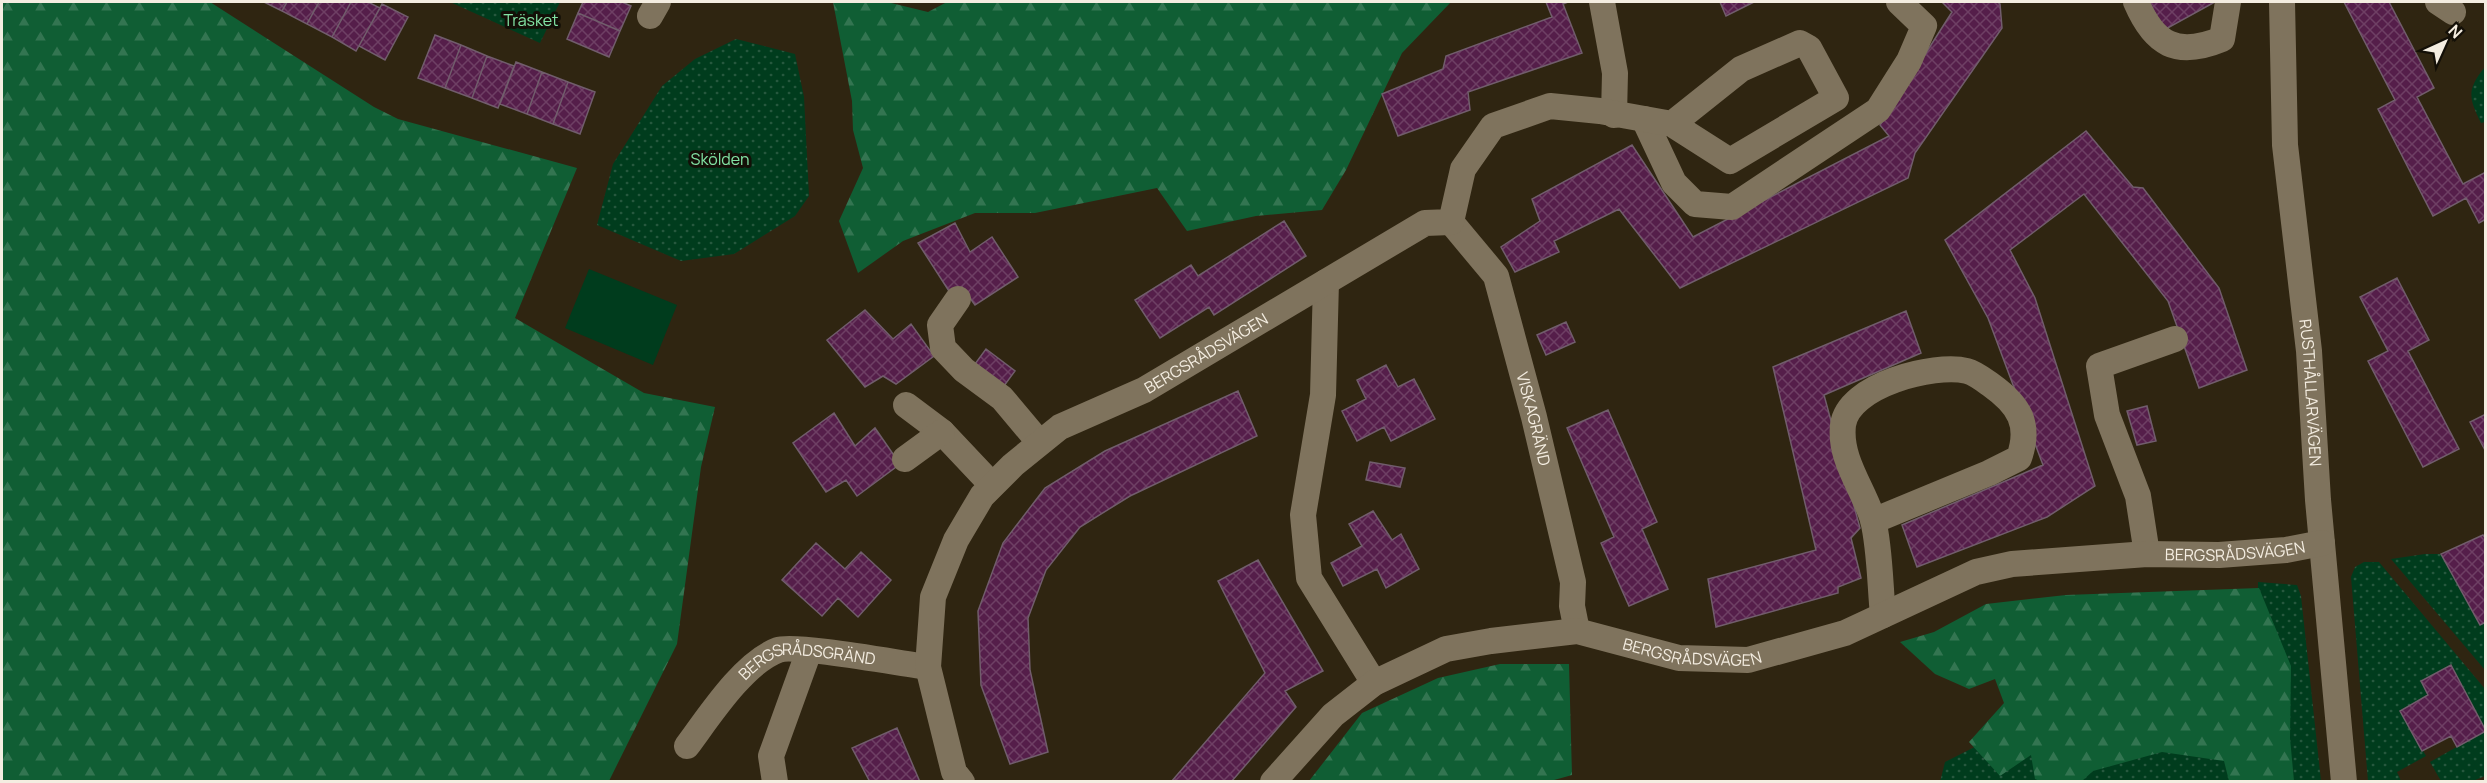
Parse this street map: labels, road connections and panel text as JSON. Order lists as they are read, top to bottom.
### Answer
{
  "streets": {
    "street": [
      "BERGSRÅDSVÄGEN",
      "RUSTHÅLLARVÄGEN",
      "VISKAGRÄND",
      "BERGSRÅDSGRÄND"
    ]
  },
  "crossings": [
    ["BERGSRÅDSVÄGEN", "RUSTHÅLLARVÄGEN"],
    ["BERGSRÅDSVÄGEN", "VISKAGRÄND"],
    ["BERGSRÅDSVÄGEN", "BERGSRÅDSGRÄND"]
  ],
  "parks": ["Träsket", "Skölden"],
  "north": "top right"
}
